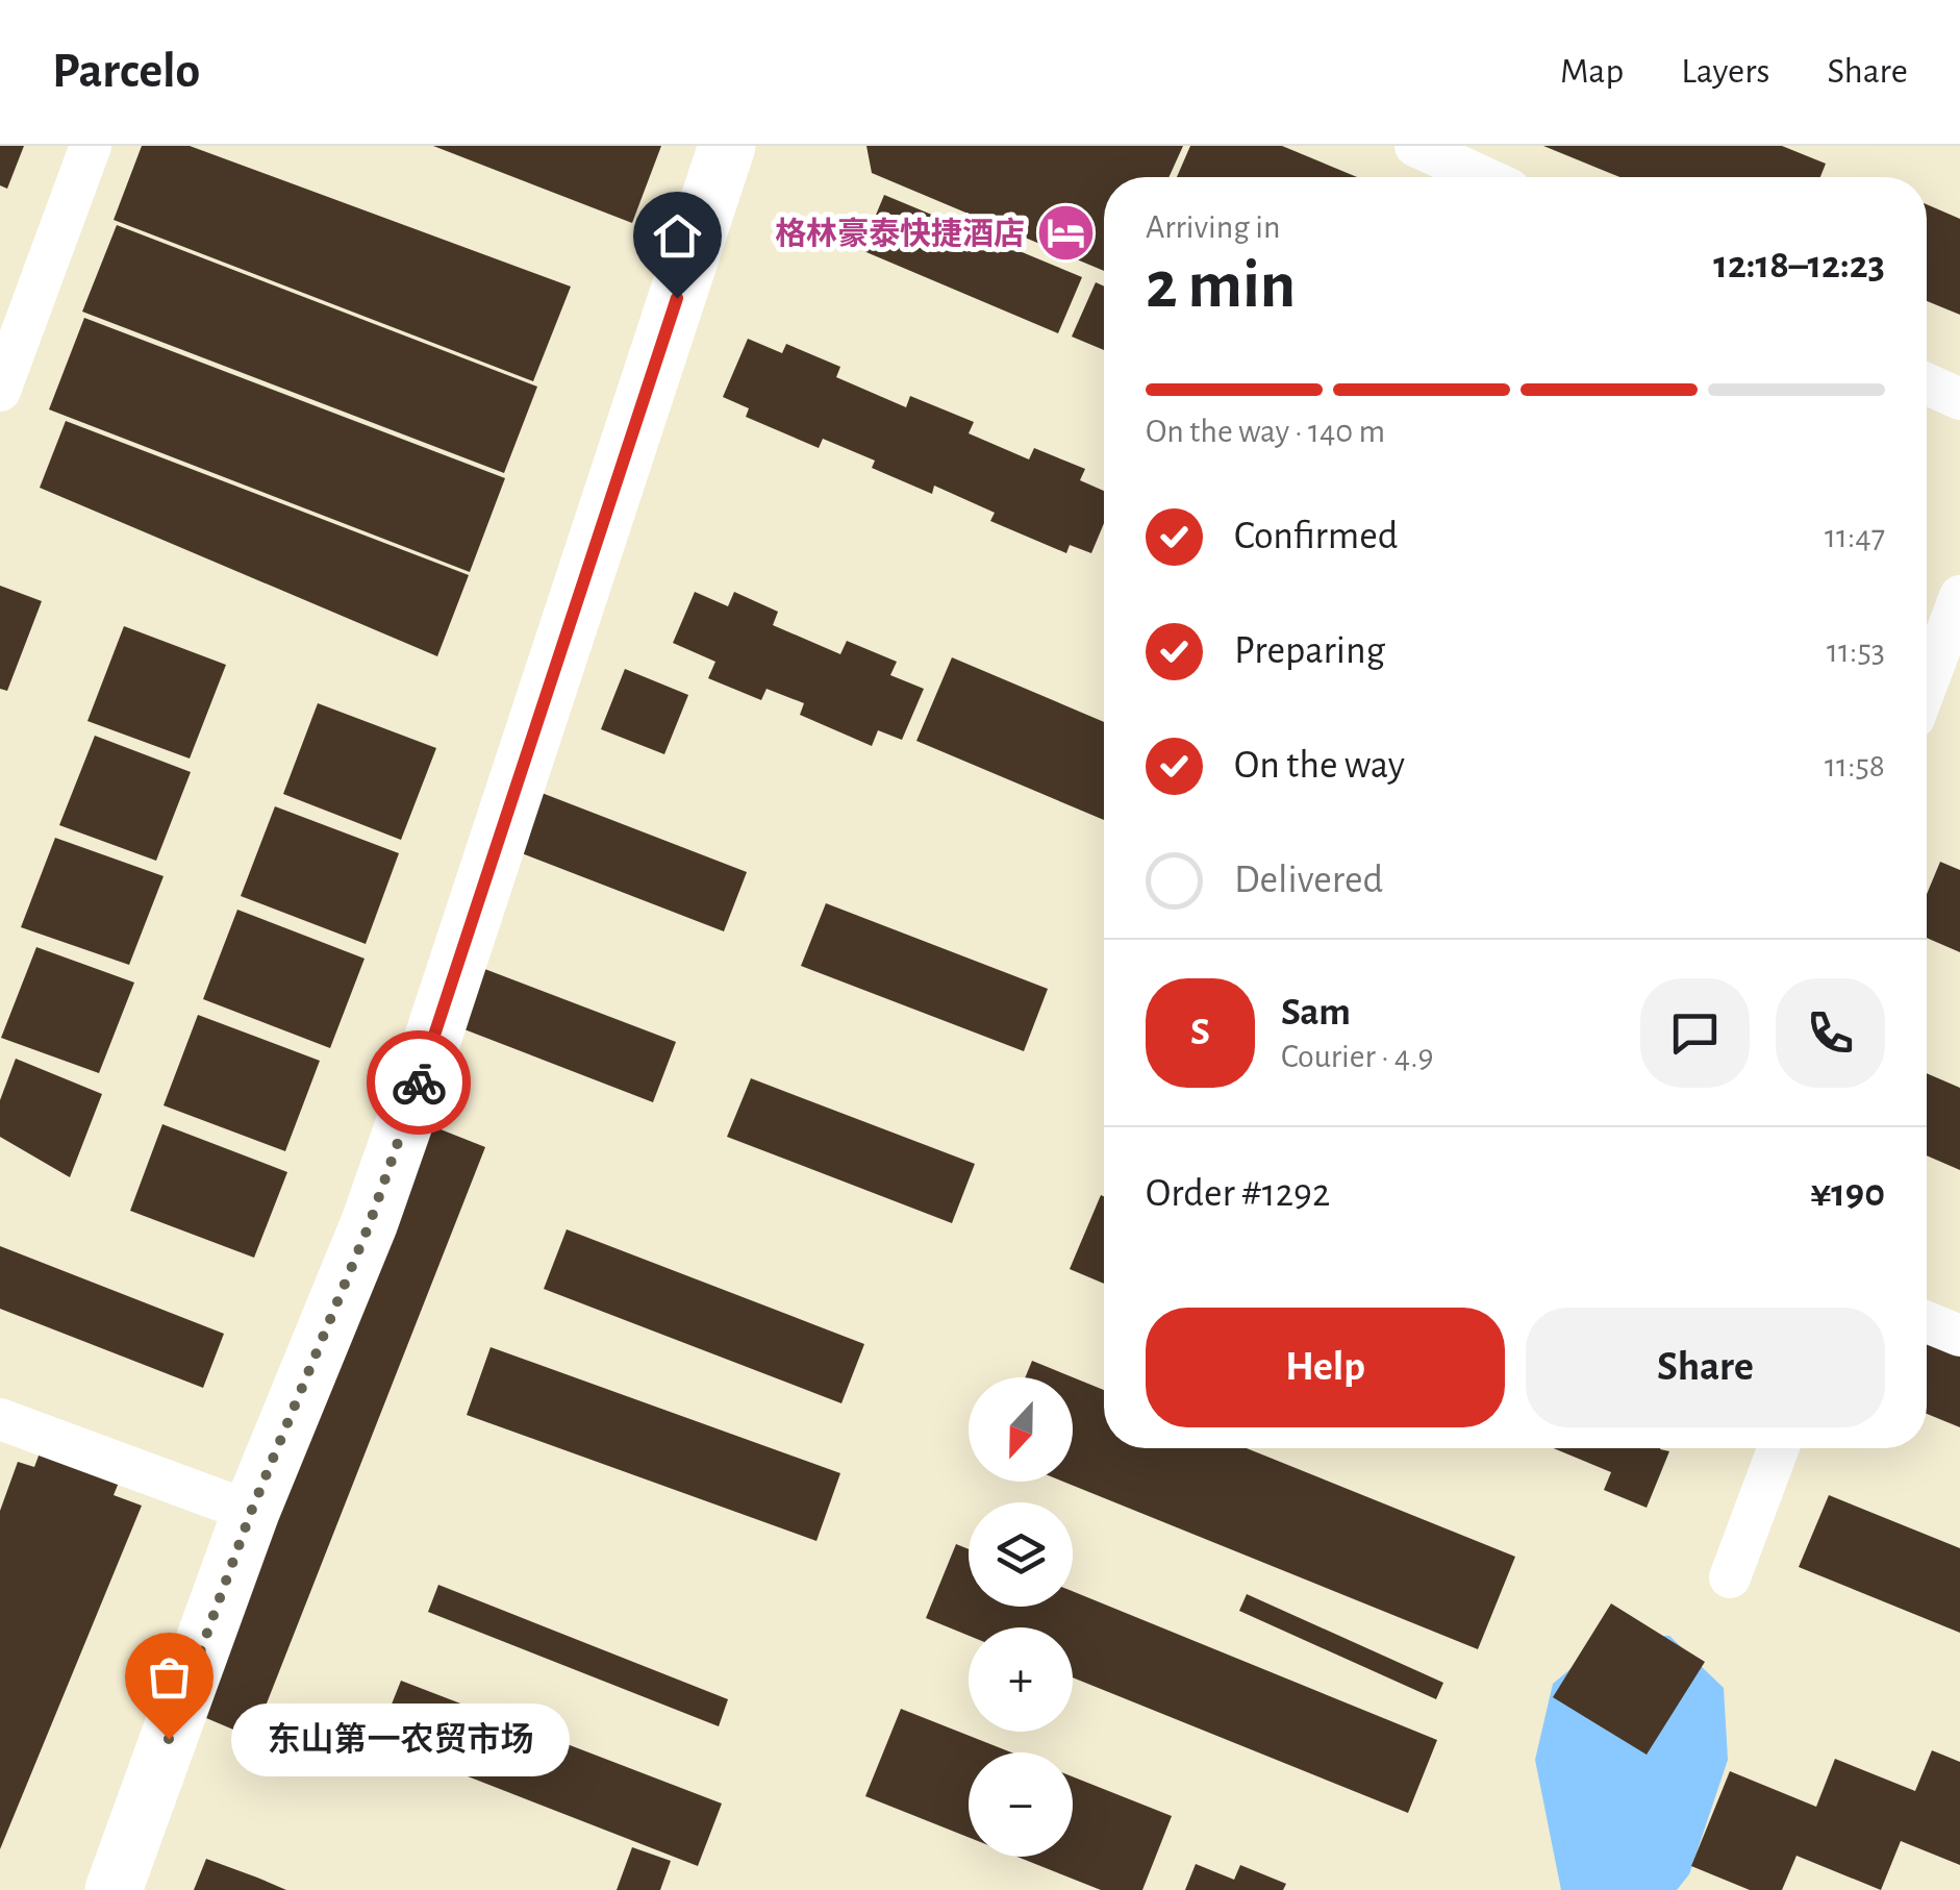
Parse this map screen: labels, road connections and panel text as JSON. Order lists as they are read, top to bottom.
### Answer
{
  "places": {
    "hotel": ["格林豪泰快捷酒店"],
    "other": ["东山第一农贸市场"]
  },
  "north": "bottom",
  "page": {
    "header": "Parcelo",
    "nav": ["Map", "Layers", "Share"],
    "heading": ["2 min", "Arriving in", "12:18–12:23"],
    "panel": [
      "Sam",
      "Courier · 4.9",
      "Order #1292",
      "¥190"
    ],
    "bar": "On the way · 140 m",
    "list": [
      ["Confirmed", "11:47"],
      ["Preparing", "11:53"],
      ["On the way", "11:58"],
      "Delivered"
    ],
    "round": "S",
    "buttons": ["Help", "Share"],
    "map_buttons": ["+", "−"],
    "bubble": "东山第一农贸市场"
  }
}
